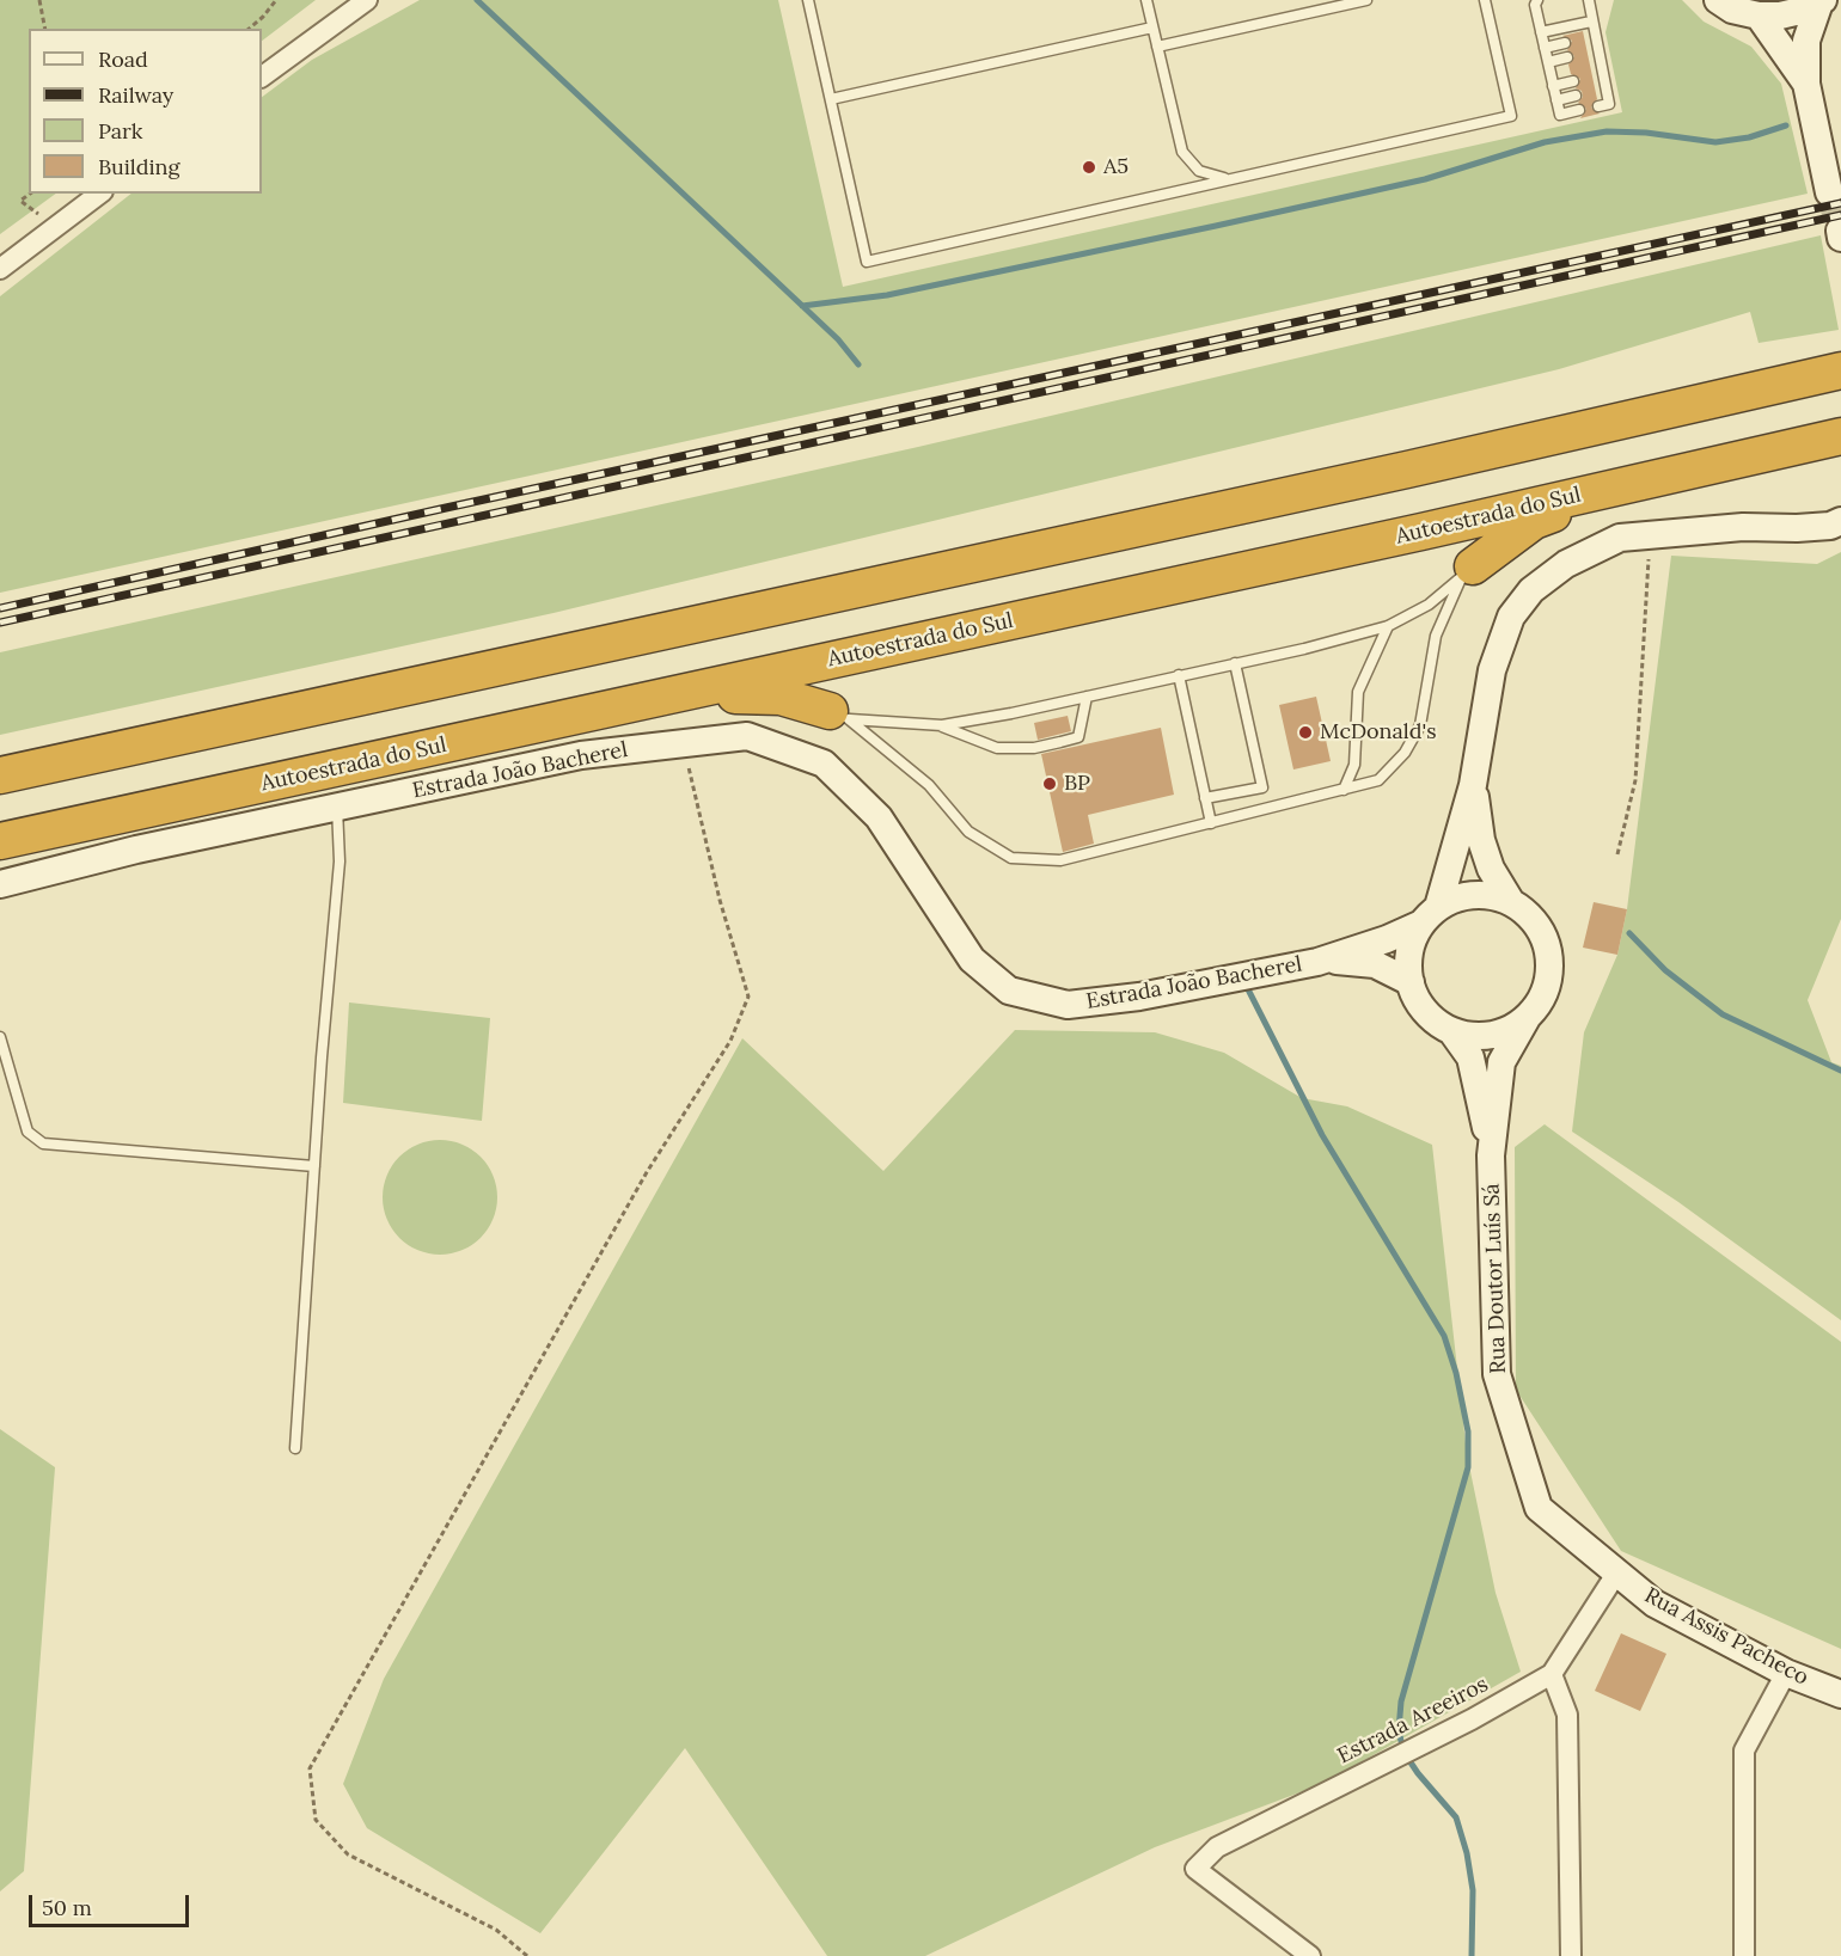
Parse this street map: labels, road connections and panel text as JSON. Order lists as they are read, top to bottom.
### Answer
{
  "streets": {
    "highway": ["Autoestrada do Sul"],
    "street": [
      "Estrada João Bacherel",
      "Rua Doutor Luís Sá",
      "Rua Assis Pacheco",
      "Estrada Areeiros"
    ]
  },
  "crossings": [
    ["Rua Doutor Luís Sá", "Rua Assis Pacheco"],
    ["Rua Doutor Luís Sá", "Estrada Areeiros"],
    ["Rua Assis Pacheco", "Estrada Areeiros"]
  ],
  "places": ["A5", "McDonald's", "BP"],
  "legend": [
    "Road",
    "Railway",
    "Park",
    "Building"
  ],
  "scale_bar": "50 m"
}
